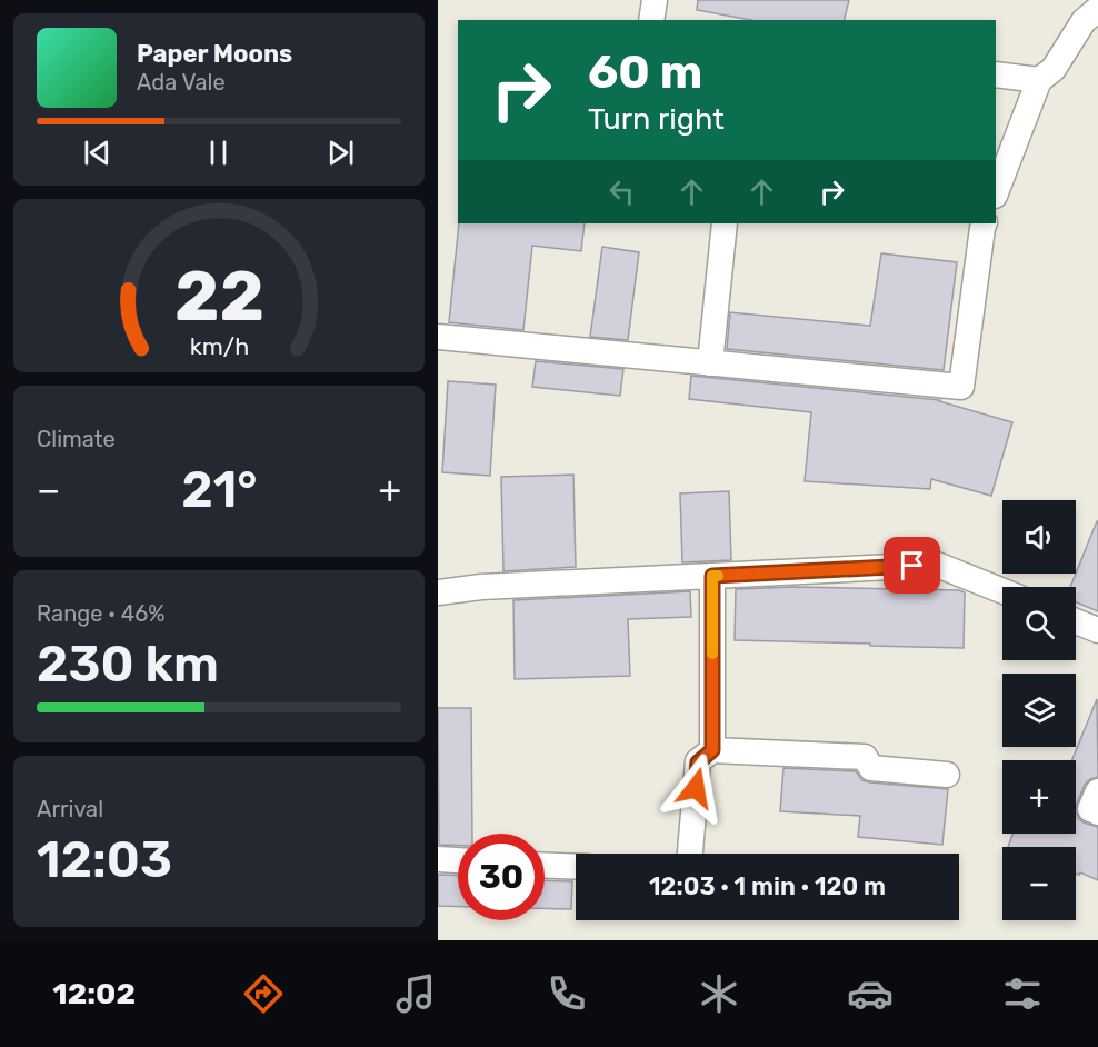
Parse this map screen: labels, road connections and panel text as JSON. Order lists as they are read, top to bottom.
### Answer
{
  "page": {
    "turn": ["60 m", "Turn right"],
    "song": ["Paper Moons", "Ada Vale"],
    "tile": [
      "Climate",
      ["Range · 46%", "230 km"],
      ["Arrival", "12:03"]
    ],
    "heat": ["−", "21°", "+"],
    "map_buttons": ["+", "−"],
    "limit": "30",
    "trip": "12:03 · 1 min · 120 m",
    "tabs": "12:02",
    "gauge": ["22", "km/h"]
  }
}
